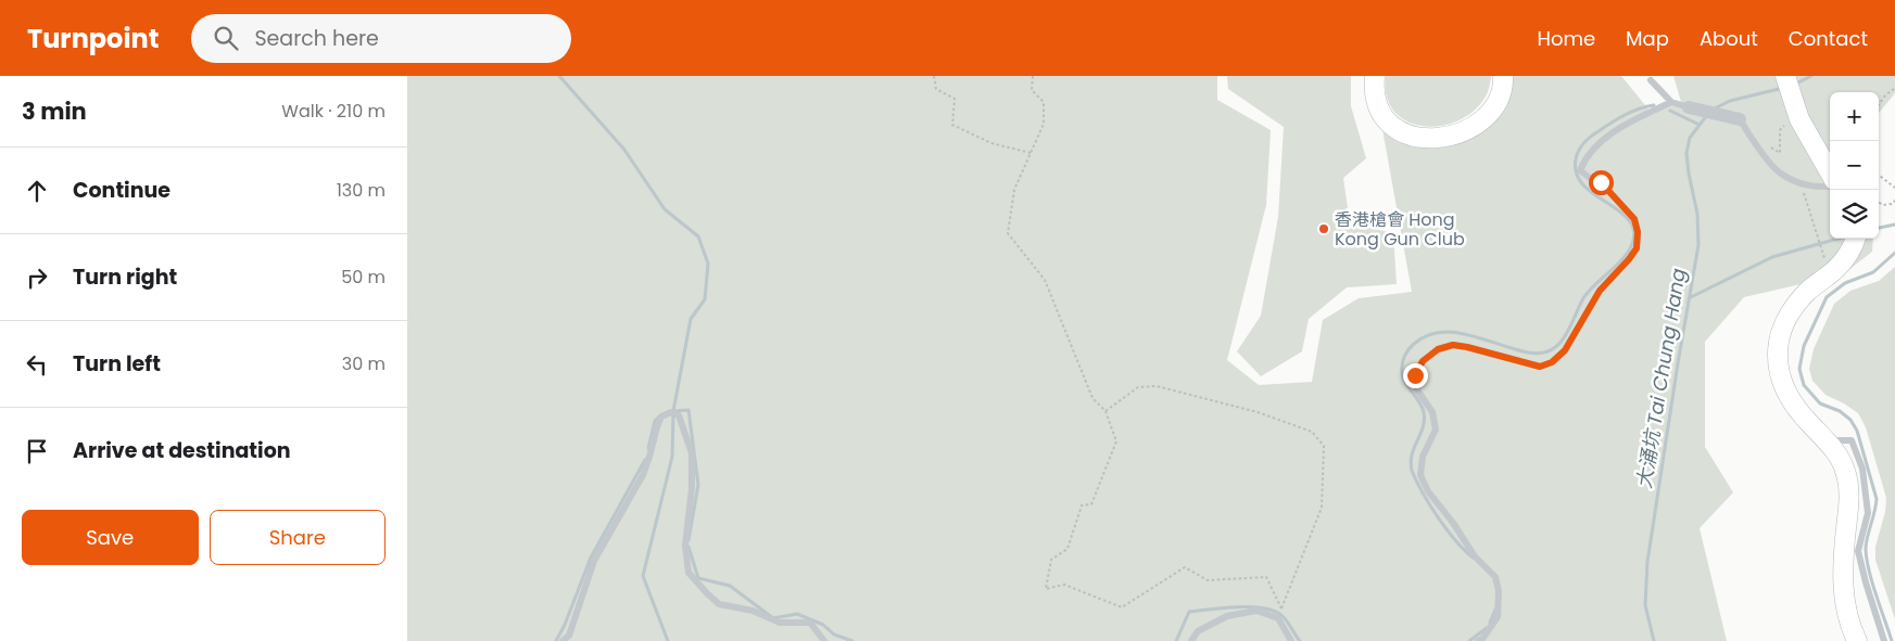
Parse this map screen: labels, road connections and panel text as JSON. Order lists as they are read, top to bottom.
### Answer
{
  "water": ["大涌坑 Tai Chung Hang"],
  "places": ["香港槍會 Hong Kong Gun Club"],
  "page": {
    "header": "Turnpoint",
    "search": "Search here",
    "nav": [
      "Home",
      "Map",
      "About",
      "Contact"
    ],
    "heading": ["3 min", "Walk · 210 m"],
    "map_buttons": ["+", "−"],
    "list": [
      ["Continue", "130 m"],
      ["Turn right", "50 m"],
      ["Turn left", "30 m"],
      "Arrive at destination"
    ],
    "buttons": ["Save", "Share"]
  }
}
